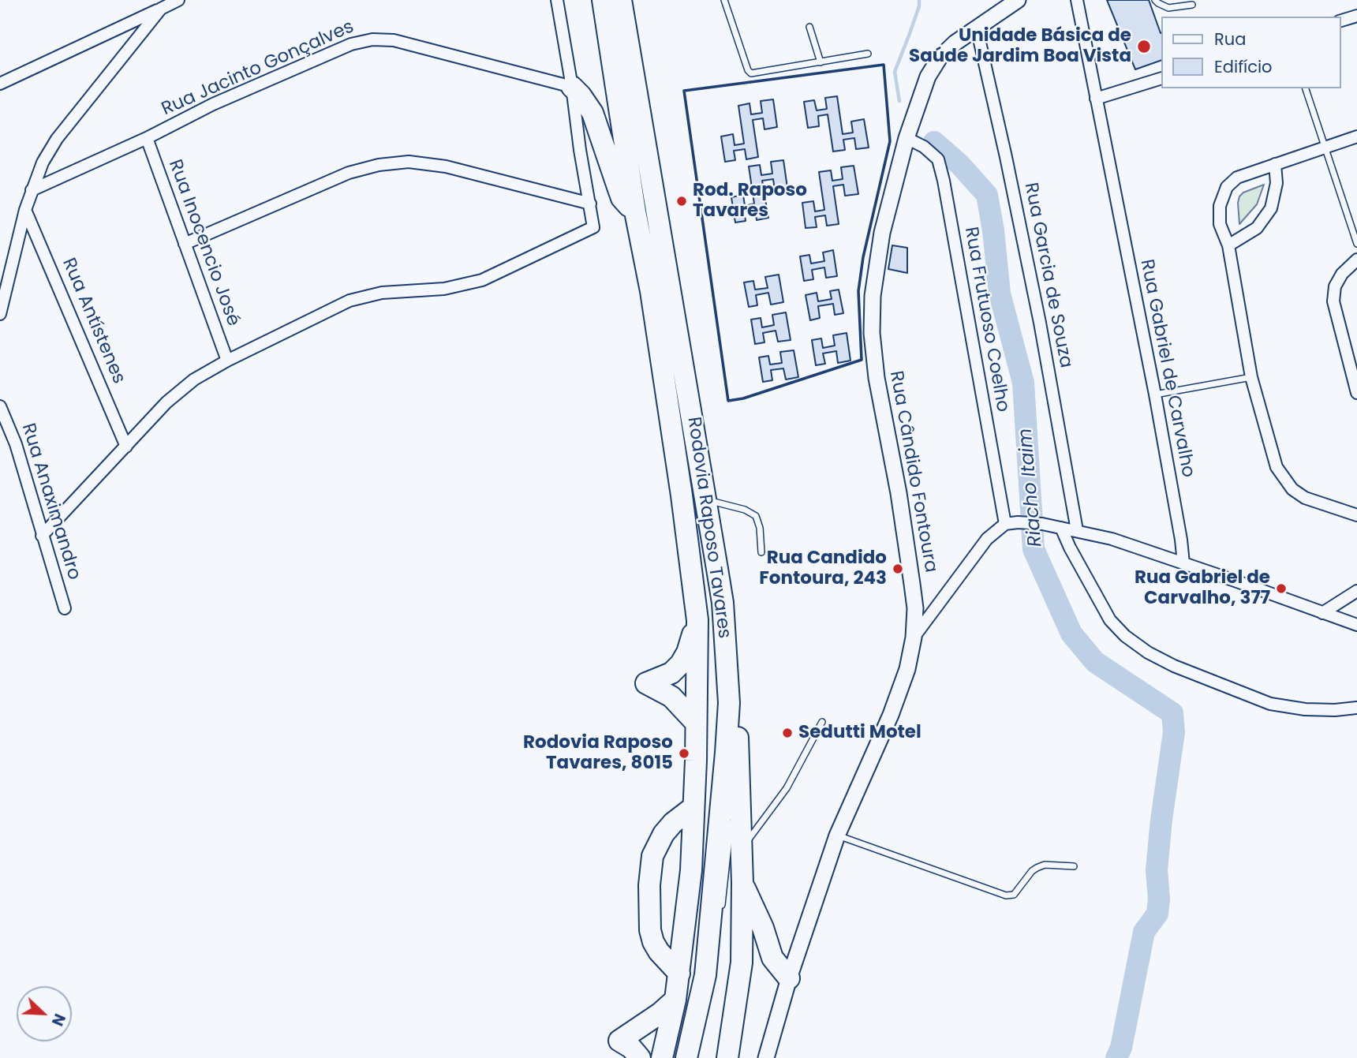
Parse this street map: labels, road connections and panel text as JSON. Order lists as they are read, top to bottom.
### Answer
{
  "streets": {
    "highway": ["Rodovia Raposo Tavares"],
    "main road": ["Rua Cândido Fontoura"],
    "street": [
      "Rua Jacinto Gonçalves",
      "Rua Inocencio José",
      "Rua Garcia de Souza",
      "Rua Frutuoso Coelho",
      "Rua Antístenes",
      "Rua Gabriel de Carvalho",
      "Rua Anaximandro"
    ]
  },
  "crossings": [
    ["Rua Jacinto Gonçalves", "Rua Inocencio José"],
    ["Rua Garcia de Souza", "Rua Cândido Fontoura"],
    ["Rua Frutuoso Coelho", "Rua Cândido Fontoura"]
  ],
  "water": ["Riacho Itaim"],
  "places": [
    "Unidade Básica de Saúde Jardim Boa Vista",
    "Rod. Raposo Tavares",
    "Rua Candido Fontoura, 243",
    "Rua Gabriel de Carvalho, 377",
    "Sedutti Motel",
    "Rodovia Raposo Tavares, 8015"
  ],
  "legend": ["Rua", "Edifício"],
  "north": "bottom right"
}
